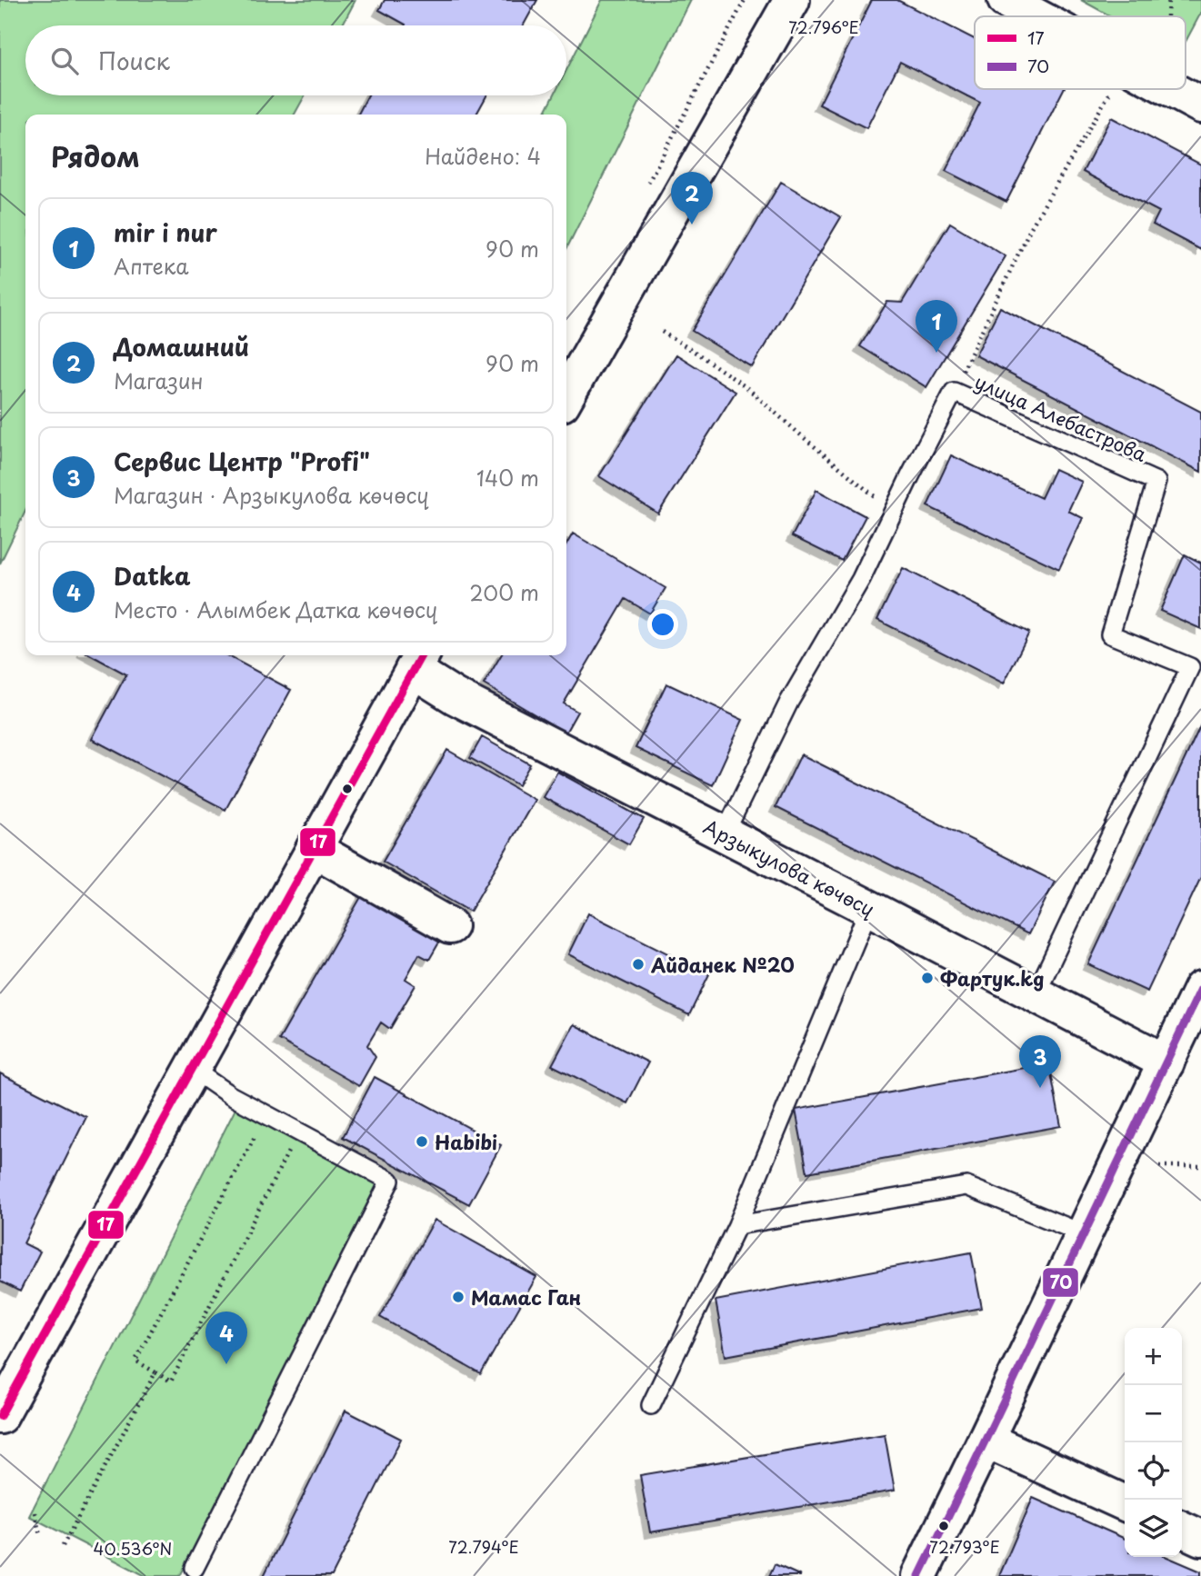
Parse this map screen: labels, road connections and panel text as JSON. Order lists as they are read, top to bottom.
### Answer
{
  "streets": {
    "main road": ["Арзыкулова көчөсү"],
    "lane": ["улица Алебастрова"]
  },
  "crossings": [
    ["улица Алебастрова", "Арзыкулова көчөсү"]
  ],
  "places": [
    "Айданек №20",
    "Фартук.kg",
    "Habibi",
    "Мамас Ган"
  ],
  "lines": ["transit line 17", "transit line 70"],
  "legend": ["17", "70"],
  "page": {
    "search": "Поиск",
    "heading": ["Рядом", "Найдено: 4"],
    "pins": [
      "2",
      "1",
      "3",
      "4"
    ],
    "list": [
      {
        "mark": "1",
        "name": "mir i nur",
        "note": "Аптека",
        "value": "90 m"
      },
      {
        "mark": "2",
        "name": "Домашний",
        "note": "Магазин",
        "value": "90 m"
      },
      {
        "mark": "3",
        "name": "Сервис Центр \"Profi\"",
        "note": "Магазин · Арзыкулова көчөсү",
        "value": "140 m"
      },
      {
        "mark": "4",
        "name": "Datka",
        "note": "Место · Алымбек Датка көчөсү",
        "value": "200 m"
      }
    ],
    "map_buttons": ["+", "−"]
  },
  "coordinates": [
    "72.796°E",
    "72.794°E",
    "72.793°E",
    "40.536°N"
  ]
}
